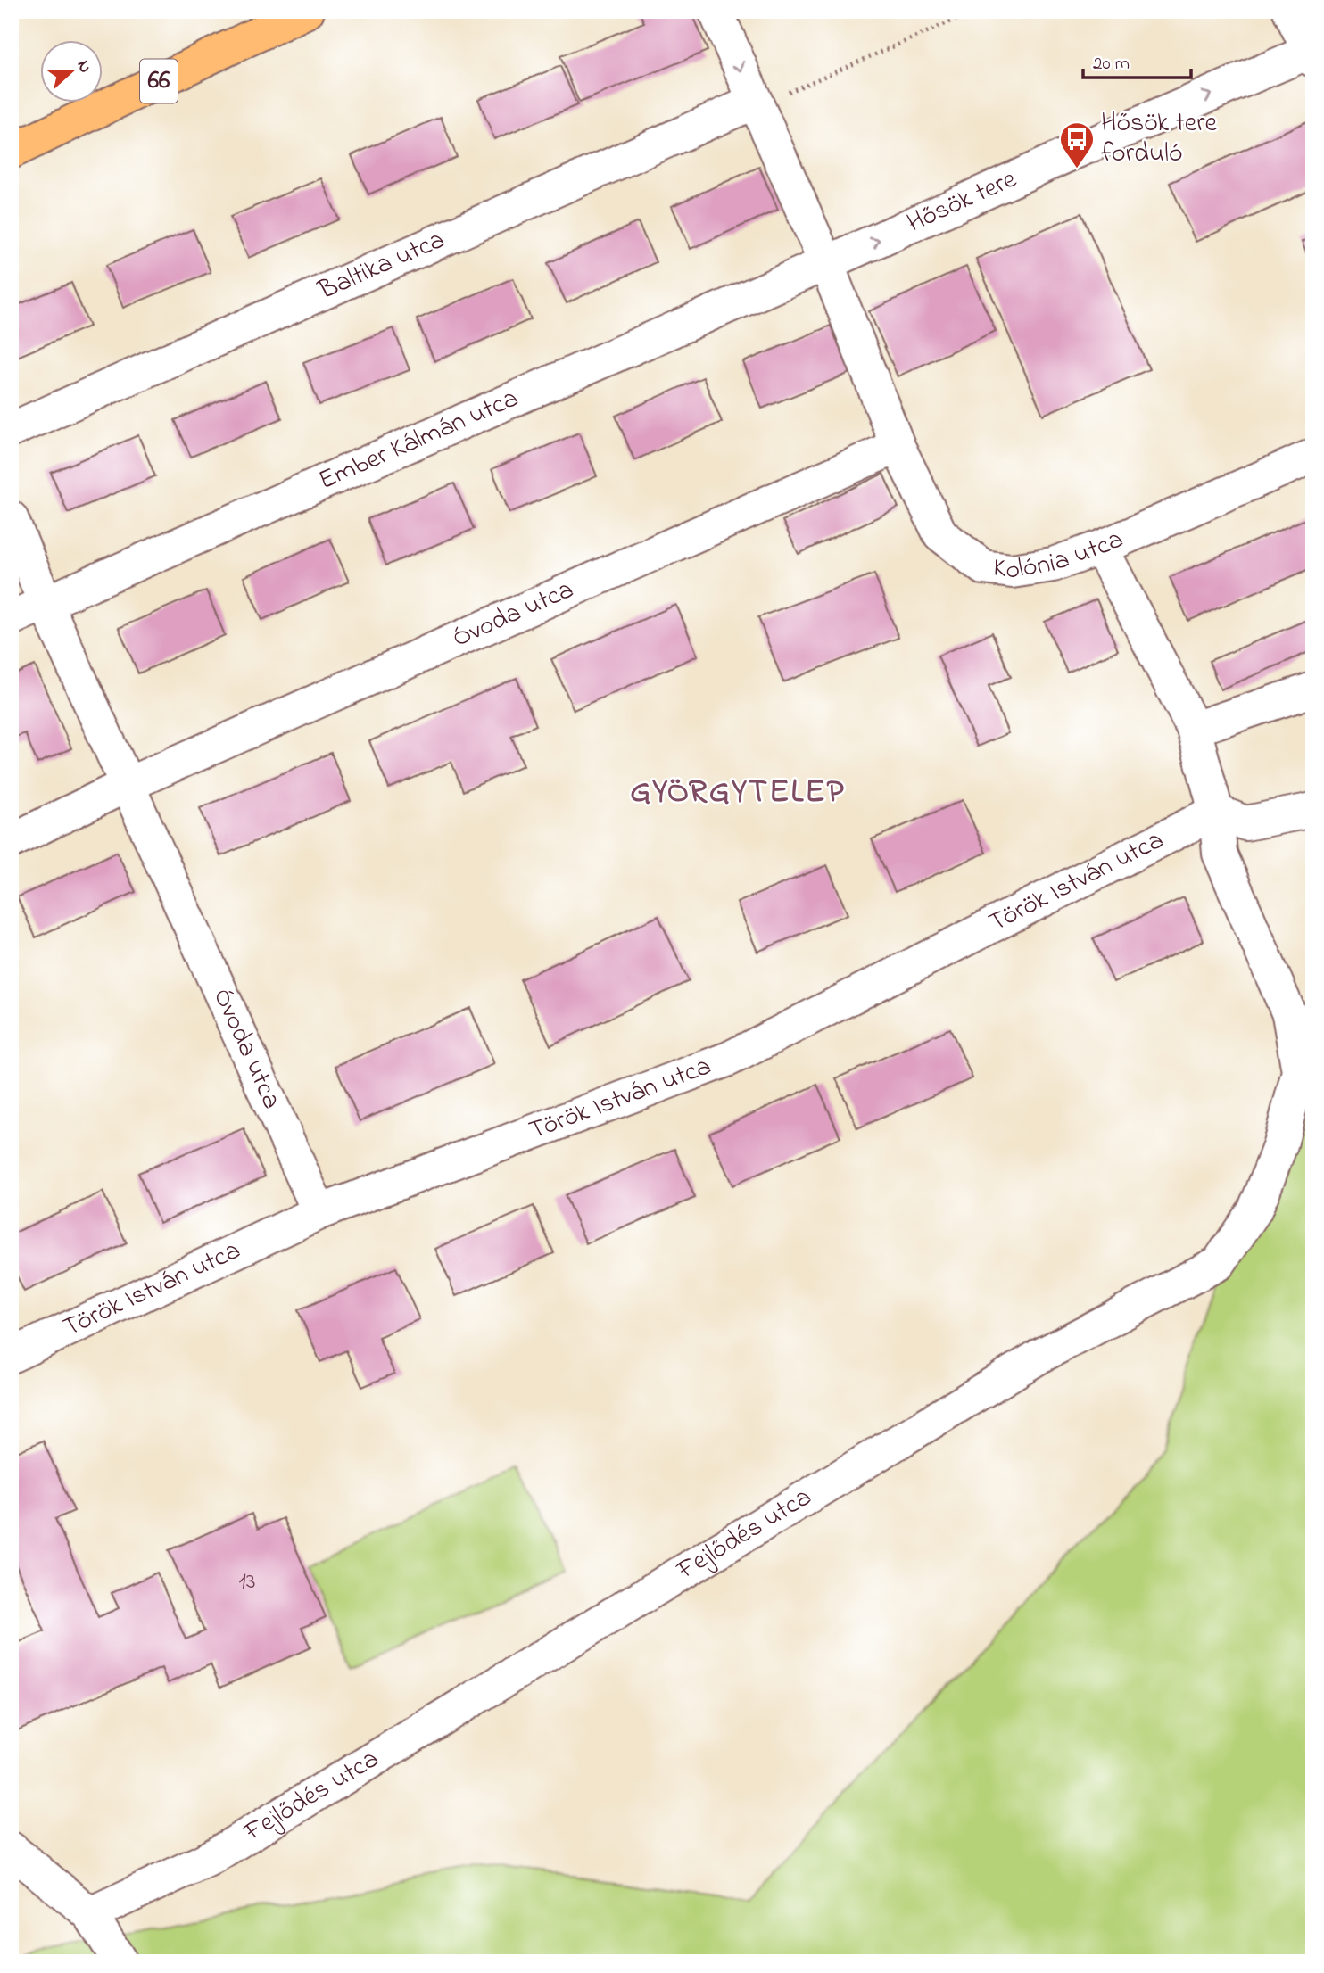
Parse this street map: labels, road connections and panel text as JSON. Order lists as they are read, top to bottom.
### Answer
{
  "streets": {
    "main road": ["66"],
    "street": [
      "Hősök tere",
      "Baltika utca",
      "Ember Kálmán utca",
      "Kolónia utca",
      "Óvoda utca",
      "Török István utca",
      "Fejlődés utca"
    ]
  },
  "crossings": [
    ["Hősök tere", "Ember Kálmán utca"],
    ["Hősök tere", "Kolónia utca"],
    ["Ember Kálmán utca", "Kolónia utca"],
    ["Ember Kálmán utca", "Óvoda utca"],
    ["Kolónia utca", "Óvoda utca"],
    ["Óvoda utca", "Török István utca"],
    ["Török István utca", "Fejlődés utca"]
  ],
  "one_way": ["Hősök tere"],
  "districts": ["GYÖRGYTELEP"],
  "places": {
    "bus stop": ["Hősök tere forduló"]
  },
  "house_numbers": ["13"],
  "scale_bar": "20 m",
  "north": "right"
}
